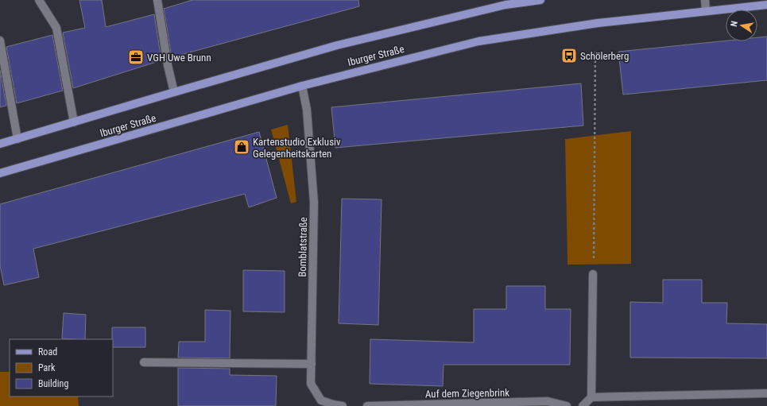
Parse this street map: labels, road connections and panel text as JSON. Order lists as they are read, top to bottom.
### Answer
{
  "streets": {
    "main road": ["Iburger Straße"],
    "street": ["Bomblatstraße", "Auf dem Ziegenbrink"]
  },
  "crossings": [
    ["Iburger Straße", "Bomblatstraße"]
  ],
  "places": {
    "bus stop": ["Schölerberg"],
    "office": ["VGH Uwe Brunn"],
    "shop": ["Kartenstudio Exklusiv Gelegenheitskarten"]
  },
  "legend": ["Road", "Park", "Building"],
  "north": "left"
}
